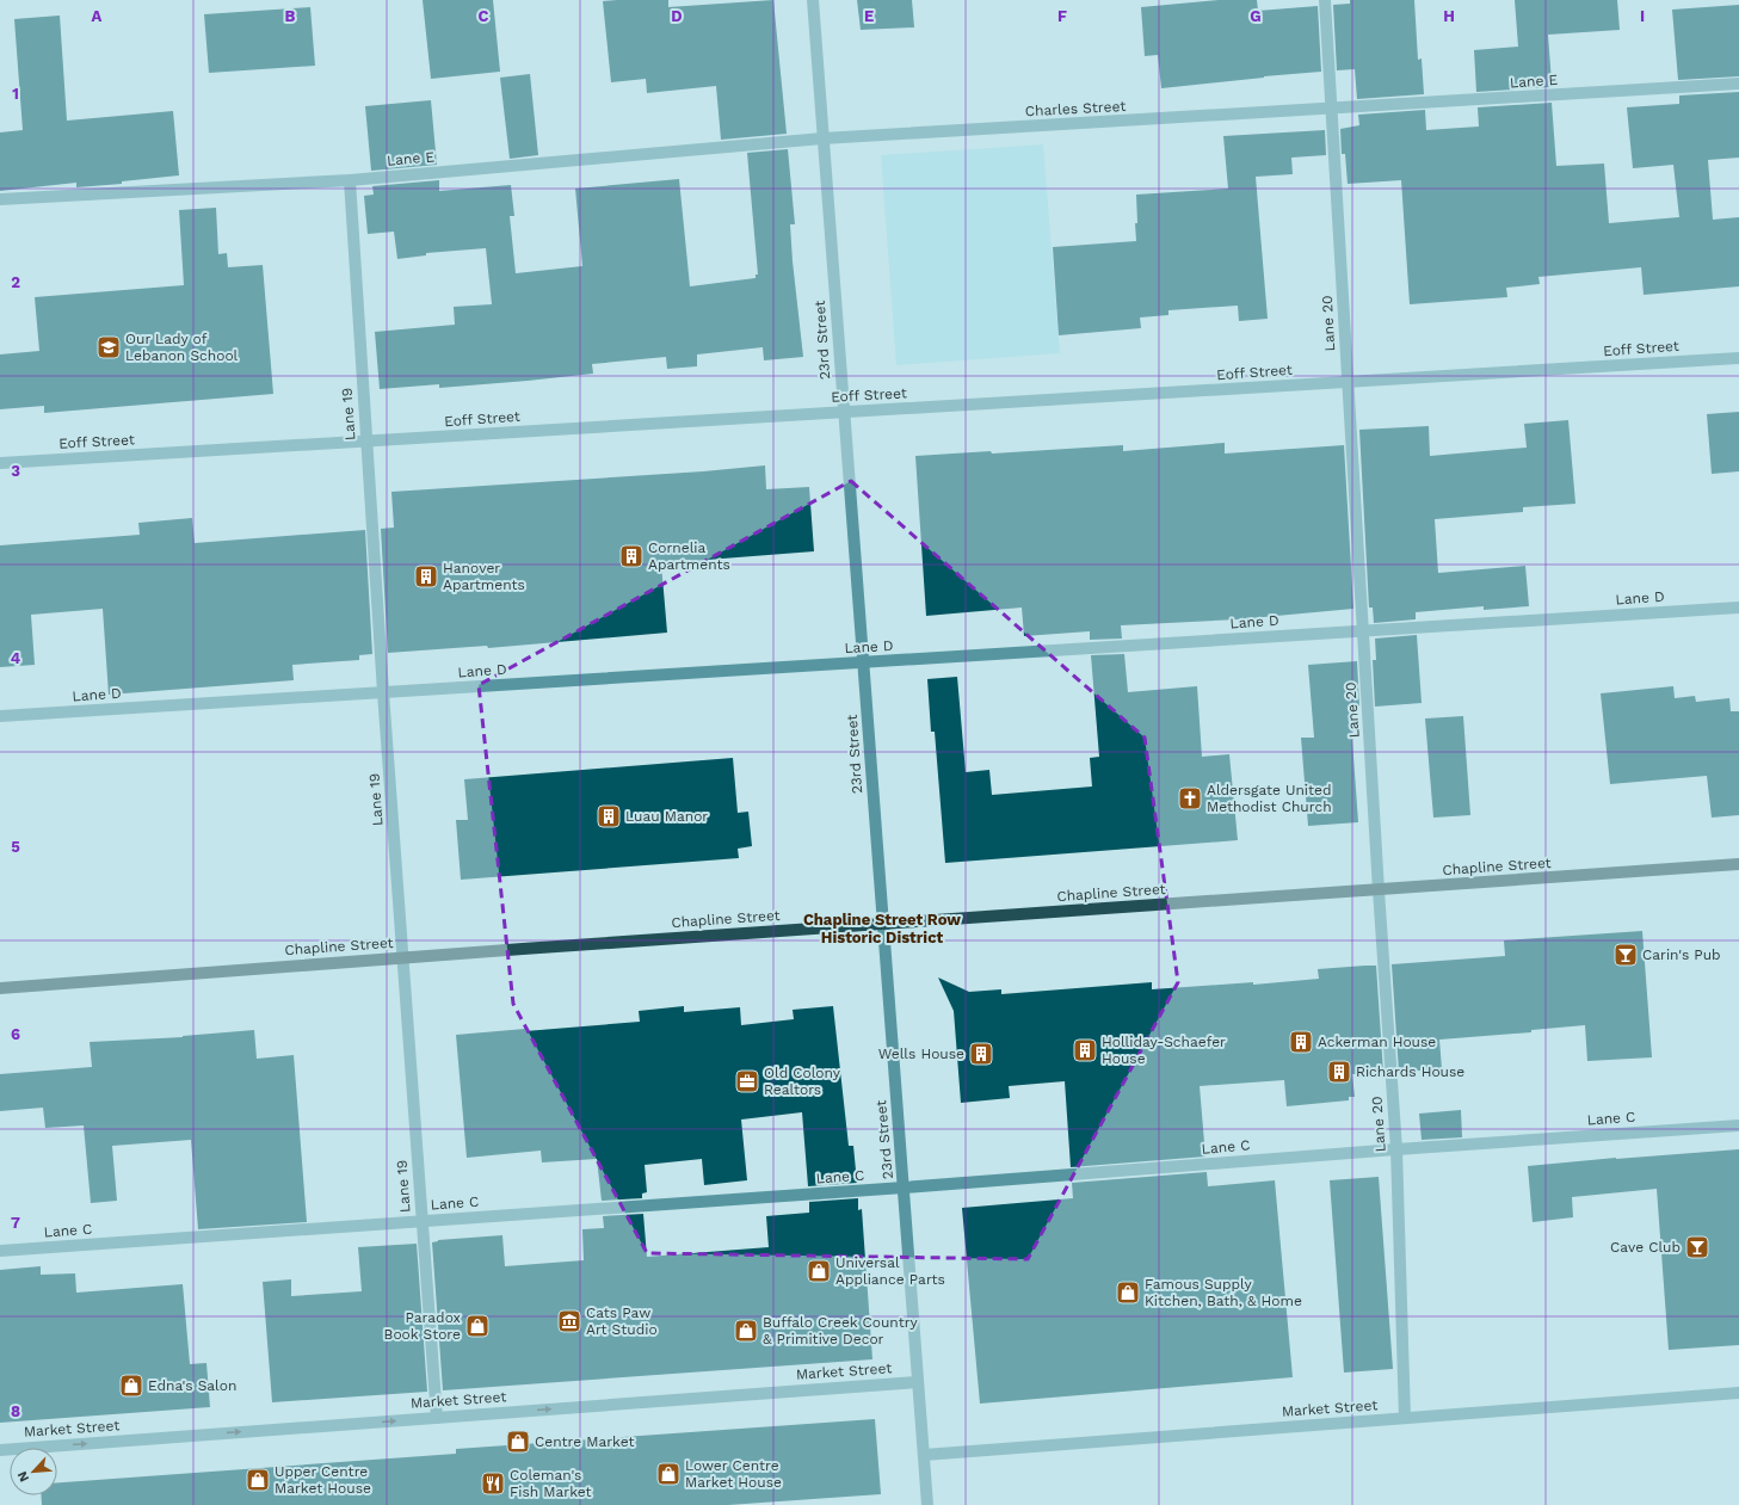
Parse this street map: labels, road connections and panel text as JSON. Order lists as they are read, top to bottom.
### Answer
{
  "streets": {
    "main road": ["Chapline Street"],
    "street": [
      "Lane E",
      "Charles Street",
      "Lane 20",
      "23rd Street",
      "Eoff Street",
      "Lane 19",
      "Lane D",
      "Lane C",
      "Market Street"
    ]
  },
  "crossings": [
    ["Lane E", "Charles Street"],
    ["Lane E", "Lane 20"],
    ["Lane E", "23rd Street"],
    ["Lane E", "Lane 19"],
    ["Charles Street", "Lane 20"],
    ["Charles Street", "23rd Street"],
    ["Lane 20", "Eoff Street"],
    ["Lane 20", "Lane D"],
    ["Lane 20", "Chapline Street"],
    ["Lane 20", "Lane C"],
    ["Lane 20", "Market Street"],
    ["23rd Street", "Eoff Street"],
    ["23rd Street", "Lane D"],
    ["23rd Street", "Chapline Street"],
    ["23rd Street", "Lane C"],
    ["23rd Street", "Market Street"],
    ["Eoff Street", "Lane 19"],
    ["Lane 19", "Lane D"],
    ["Lane 19", "Chapline Street"],
    ["Lane 19", "Lane C"],
    ["Lane 19", "Market Street"]
  ],
  "one_way": ["Market Street"],
  "districts": ["Chapline Street Row Historic District"],
  "places": {
    "school or university": ["Our Lady of Lebanon School"],
    "building": [
      "Cornelia Apartments",
      "Hanover Apartments",
      "Luau Manor",
      "Ackerman House",
      "Holliday-Schaefer House",
      "Wells House",
      "Richards House"
    ],
    "church": ["Aldersgate United Methodist Church"],
    "bar": ["Carin's Pub", "Cave Club"],
    "office": ["Old Colony Realtors"],
    "shop": [
      "Universal Appliance Parts",
      "Famous Supply Kitchen, Bath, & Home",
      "Paradox Book Store",
      "Buffalo Creek Country & Primitive Decor",
      "Edna's Salon",
      "Centre Market",
      "Lower Centre Market House",
      "Upper Centre Market House"
    ],
    "museum": ["Cats Paw Art Studio"],
    "restaurant": ["Coleman's Fish Market"]
  },
  "north": "bottom left",
  "grid": {
    "columns": [
      "A",
      "B",
      "C",
      "D",
      "E",
      "F",
      "G",
      "H",
      "I"
    ],
    "rows": [
      "1",
      "2",
      "3",
      "4",
      "5",
      "6",
      "7",
      "8"
    ]
  }
}
